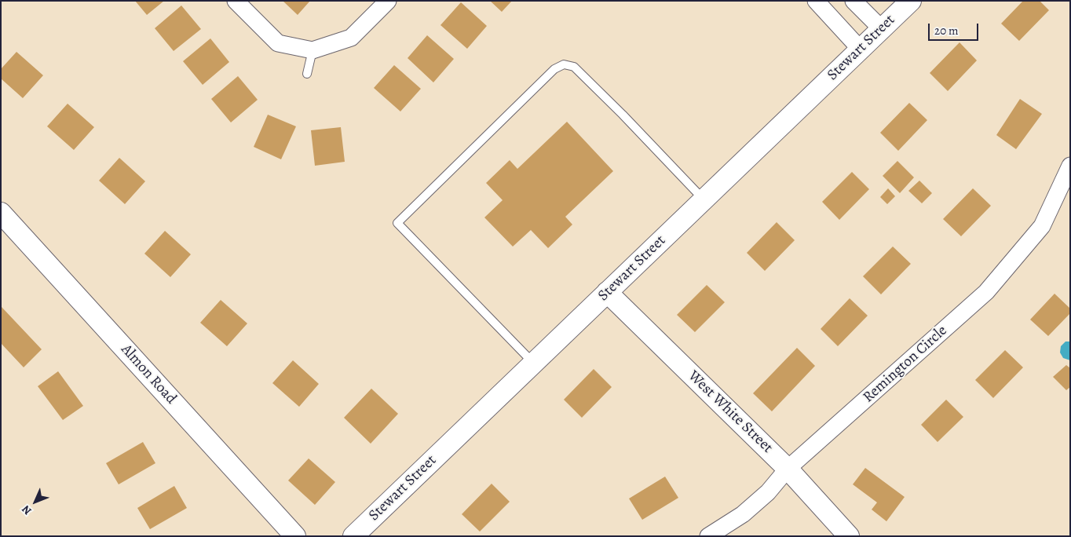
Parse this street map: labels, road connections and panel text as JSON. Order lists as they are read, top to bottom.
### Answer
{
  "streets": {
    "street": [
      "Stewart Street",
      "Remington Circle",
      "Almon Road",
      "West White Street"
    ]
  },
  "crossings": [
    ["Stewart Street", "West White Street"],
    ["Remington Circle", "West White Street"]
  ],
  "scale_bar": "20 m",
  "north": "bottom left"
}
